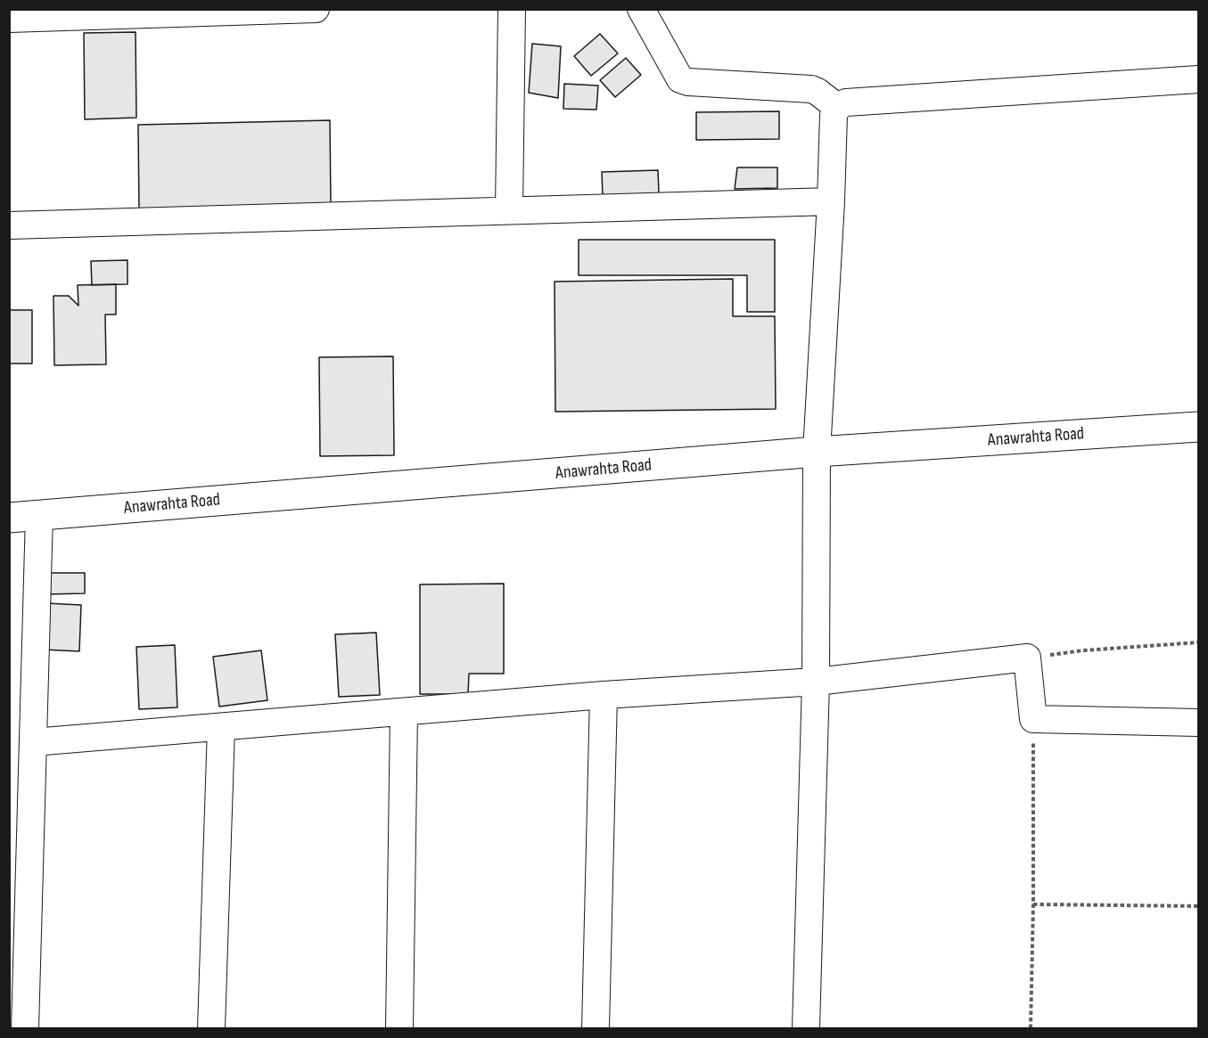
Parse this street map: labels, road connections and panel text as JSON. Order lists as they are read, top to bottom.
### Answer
{
  "streets": {
    "main road": ["Anawrahta Road"]
  }
}
